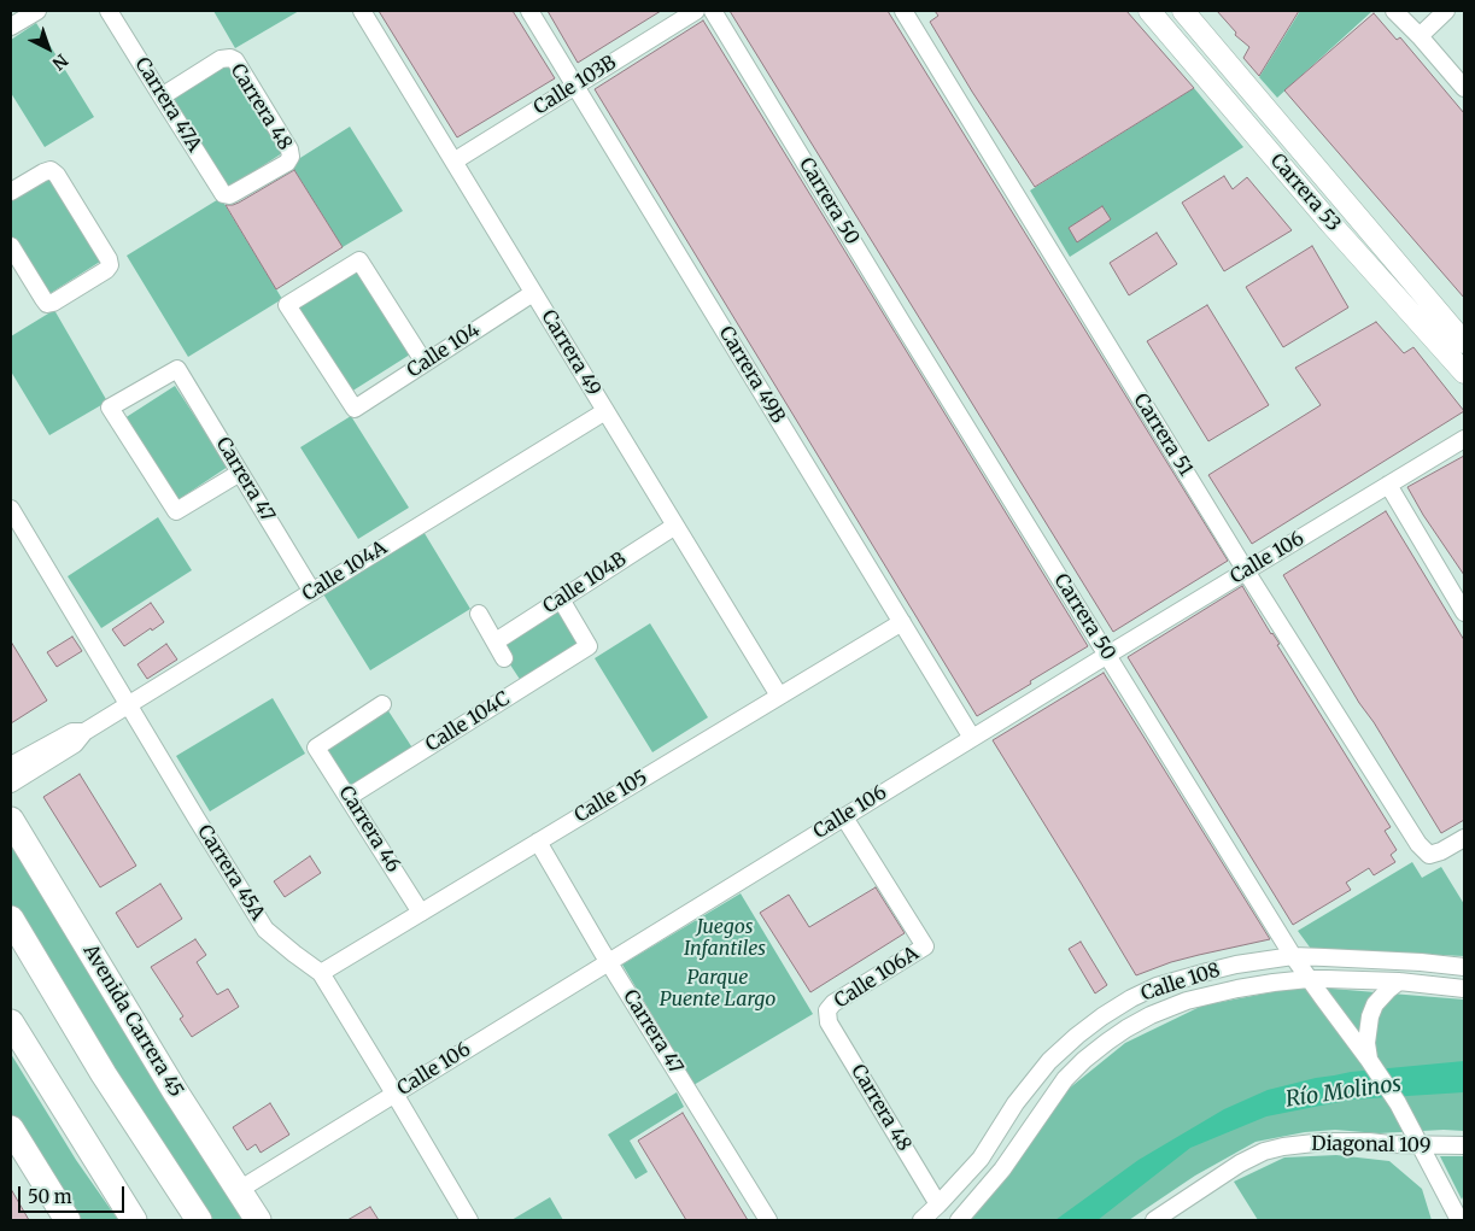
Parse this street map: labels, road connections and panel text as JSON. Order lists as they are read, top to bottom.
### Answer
{
  "streets": {
    "highway": ["Avenida Carrera 45"],
    "main road": ["Carrera 53"],
    "street": [
      "Calle 103B",
      "Carrera 47A",
      "Carrera 48",
      "Carrera 50",
      "Calle 104",
      "Carrera 49",
      "Carrera 49B",
      "Carrera 51",
      "Carrera 47",
      "Calle 106",
      "Calle 104A",
      "Calle 104B",
      "Calle 104C",
      "Calle 105",
      "Carrera 46",
      "Carrera 45A",
      "Calle 106A",
      "Calle 108",
      "Diagonal 109"
    ]
  },
  "crossings": [
    ["Calle 103B", "Carrera 49"],
    ["Calle 103B", "Carrera 49B"],
    ["Carrera 47A", "Carrera 48"],
    ["Carrera 48", "Calle 106A"],
    ["Carrera 48", "Calle 108"],
    ["Carrera 50", "Calle 106"],
    ["Carrera 50", "Calle 108"],
    ["Carrera 50", "Diagonal 109"],
    ["Calle 104", "Carrera 49"],
    ["Carrera 49", "Calle 104A"],
    ["Carrera 49", "Calle 104B"],
    ["Carrera 49", "Calle 105"],
    ["Carrera 49B", "Calle 106"],
    ["Carrera 49B", "Calle 105"],
    ["Carrera 51", "Calle 106"],
    ["Carrera 47", "Calle 106"],
    ["Carrera 47", "Calle 104A"],
    ["Carrera 47", "Calle 105"],
    ["Calle 106", "Carrera 45A"],
    ["Calle 106", "Calle 106A"],
    ["Calle 106", "Avenida Carrera 45"],
    ["Calle 104A", "Carrera 45A"],
    ["Calle 104B", "Calle 104C"],
    ["Calle 104C", "Carrera 46"],
    ["Calle 105", "Carrera 46"],
    ["Calle 105", "Carrera 45A"]
  ],
  "water": ["Río Molinos"],
  "parks": ["Juegos Infantiles", "Parque Puente Largo"],
  "scale_bar": "50 m",
  "north": "bottom right"
}
